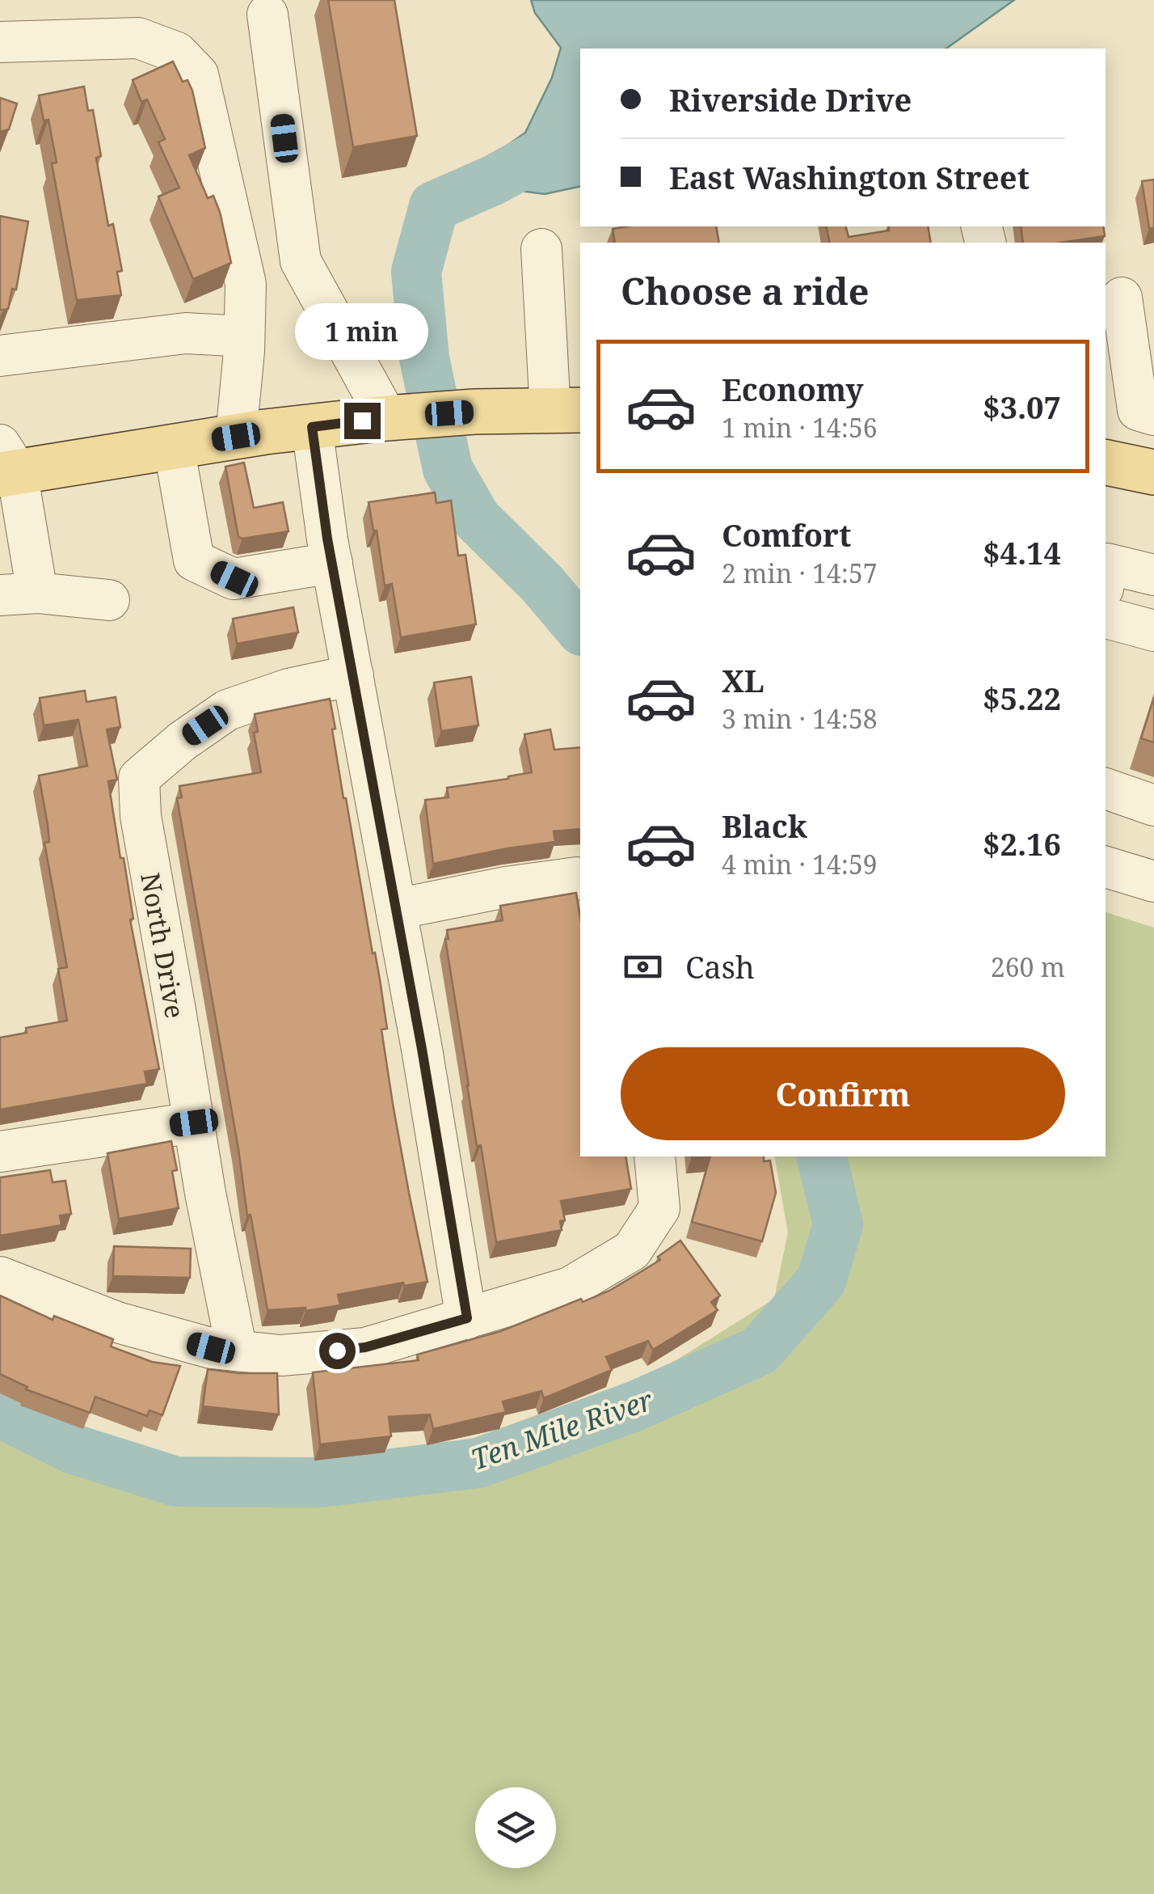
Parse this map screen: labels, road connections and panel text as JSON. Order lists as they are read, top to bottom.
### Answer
{
  "streets": {
    "street": ["North Drive"]
  },
  "water": ["Ten Mile River"],
  "page": {
    "banner": ["Riverside Drive", "East Washington Street"],
    "heading": "Choose a ride",
    "bubble": "1 min",
    "list": [
      {
        "name": "Economy",
        "note": "1 min · 14:56",
        "value": "$3.07"
      },
      {
        "name": "Comfort",
        "note": "2 min · 14:57",
        "value": "$4.14"
      },
      {
        "name": "XL",
        "note": "3 min · 14:58",
        "value": "$5.22"
      },
      {
        "name": "Black",
        "note": "4 min · 14:59",
        "value": "$2.16"
      }
    ],
    "pay": ["Cash", "260 m"],
    "buttons": "Confirm"
  }
}
